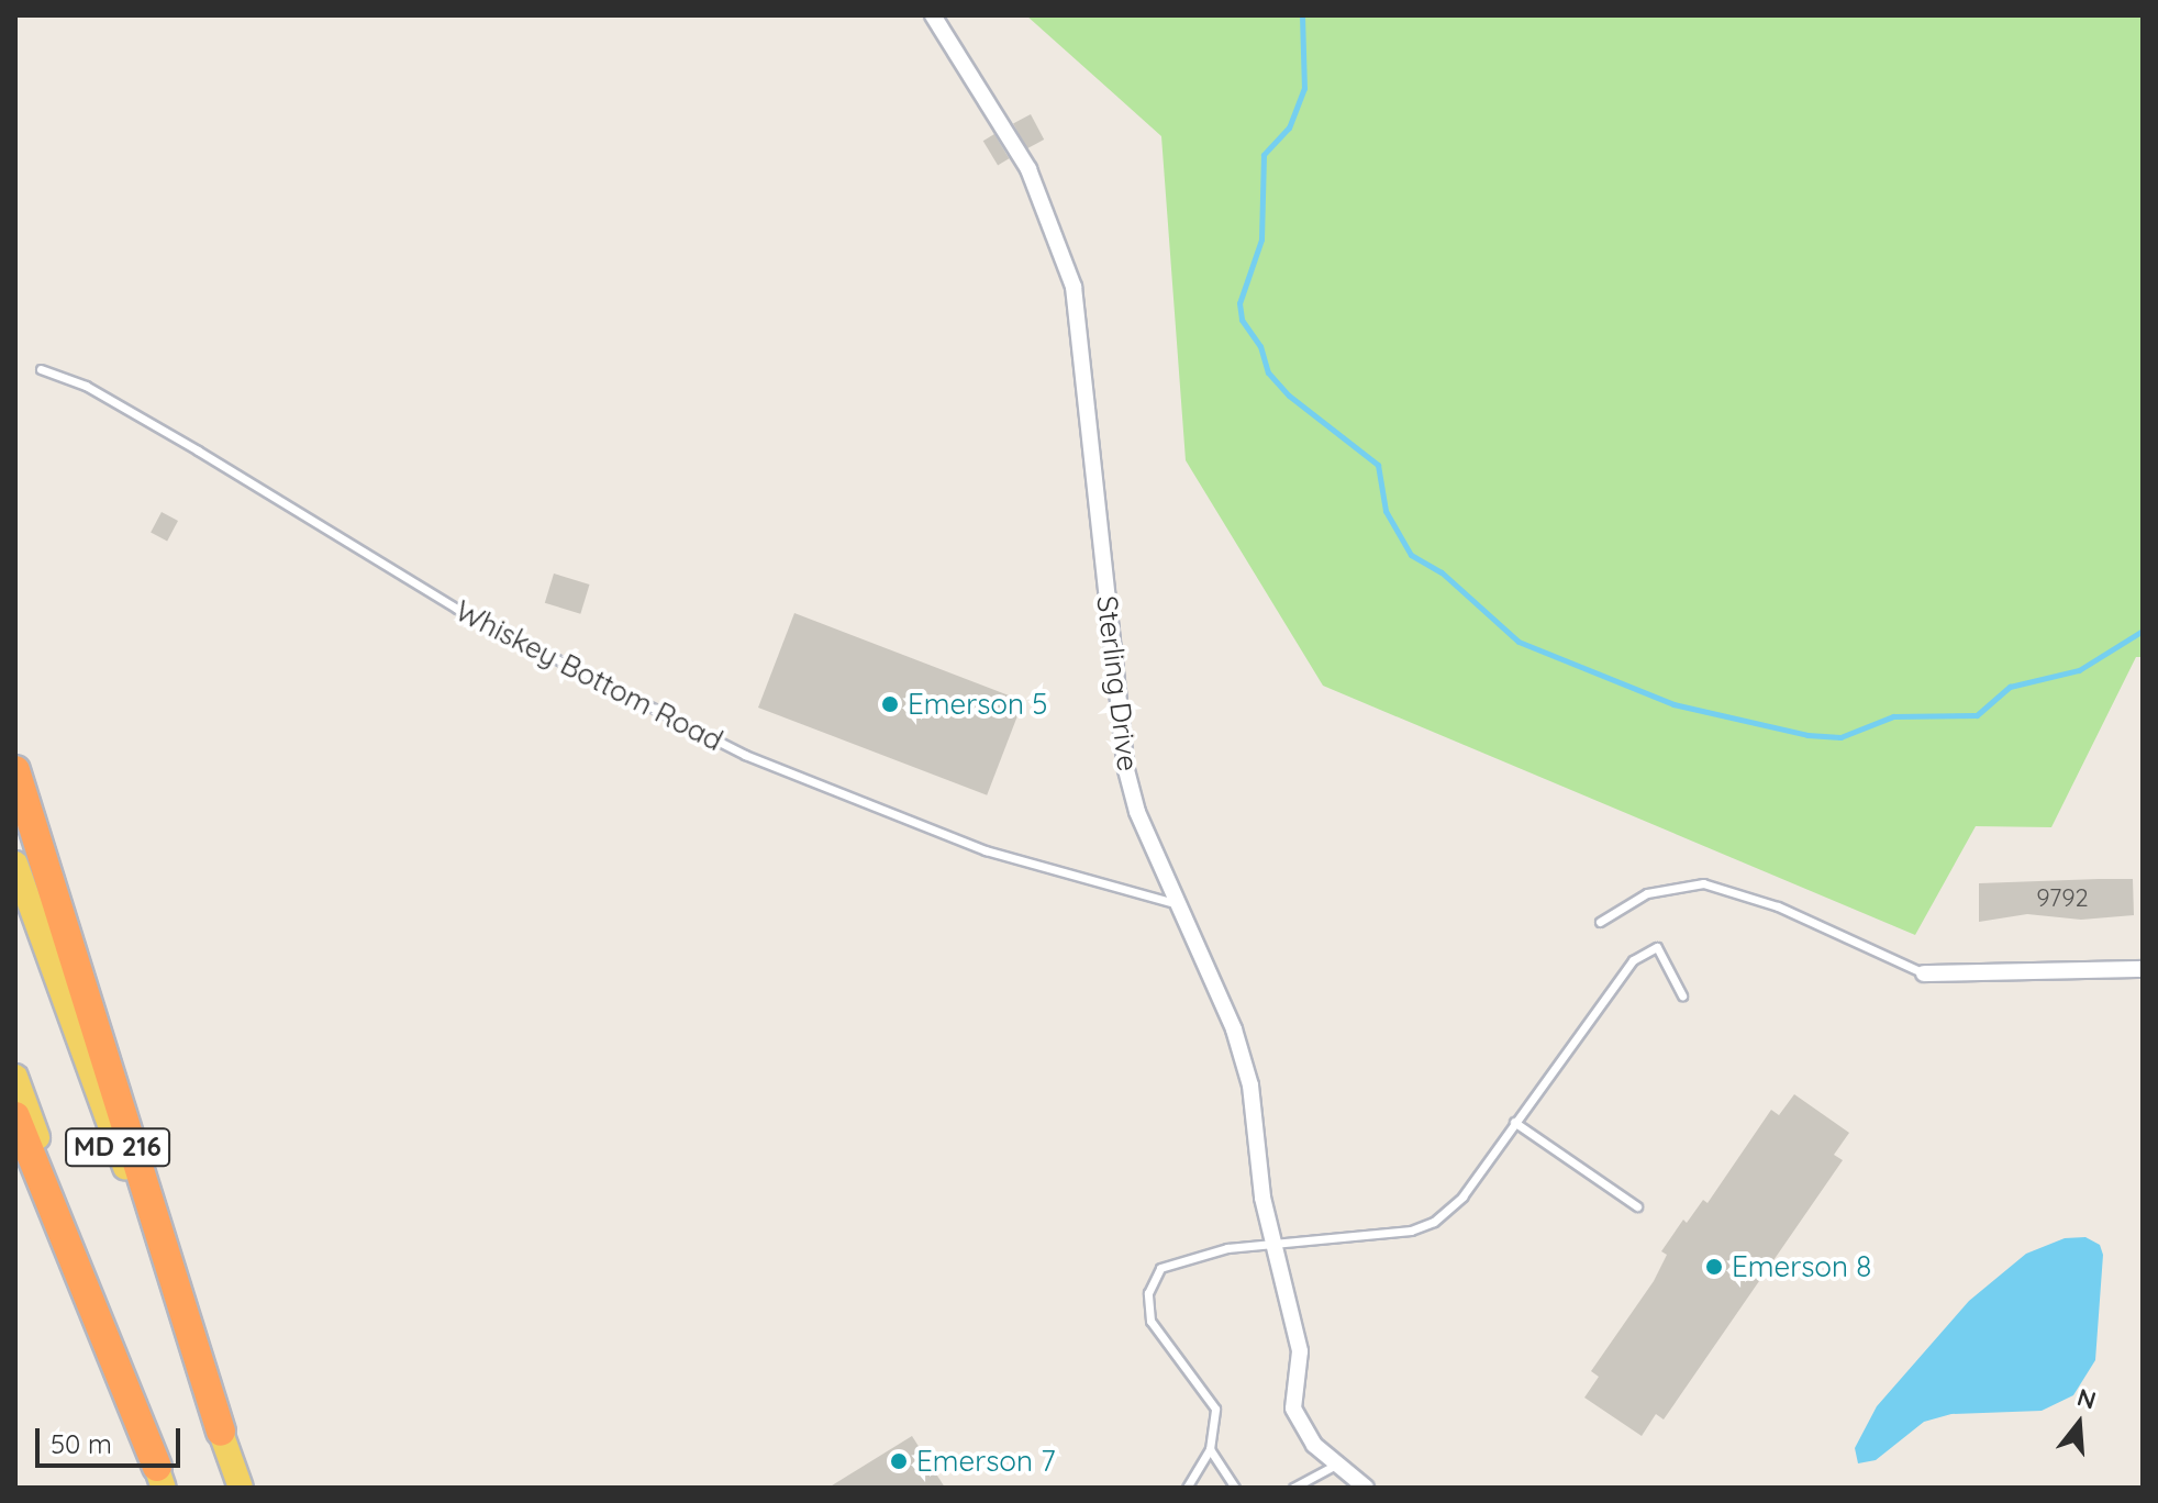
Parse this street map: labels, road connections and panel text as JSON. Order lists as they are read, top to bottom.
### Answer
{
  "streets": {
    "main road": ["MD 216"],
    "street": ["Sterling Drive"],
    "lane": ["Whiskey Bottom Road"]
  },
  "crossings": [
    ["Whiskey Bottom Road", "Sterling Drive"]
  ],
  "places": ["Emerson 5", "Emerson 8", "Emerson 7"],
  "house_numbers": ["9792"],
  "scale_bar": "50 m",
  "north": "top"
}
